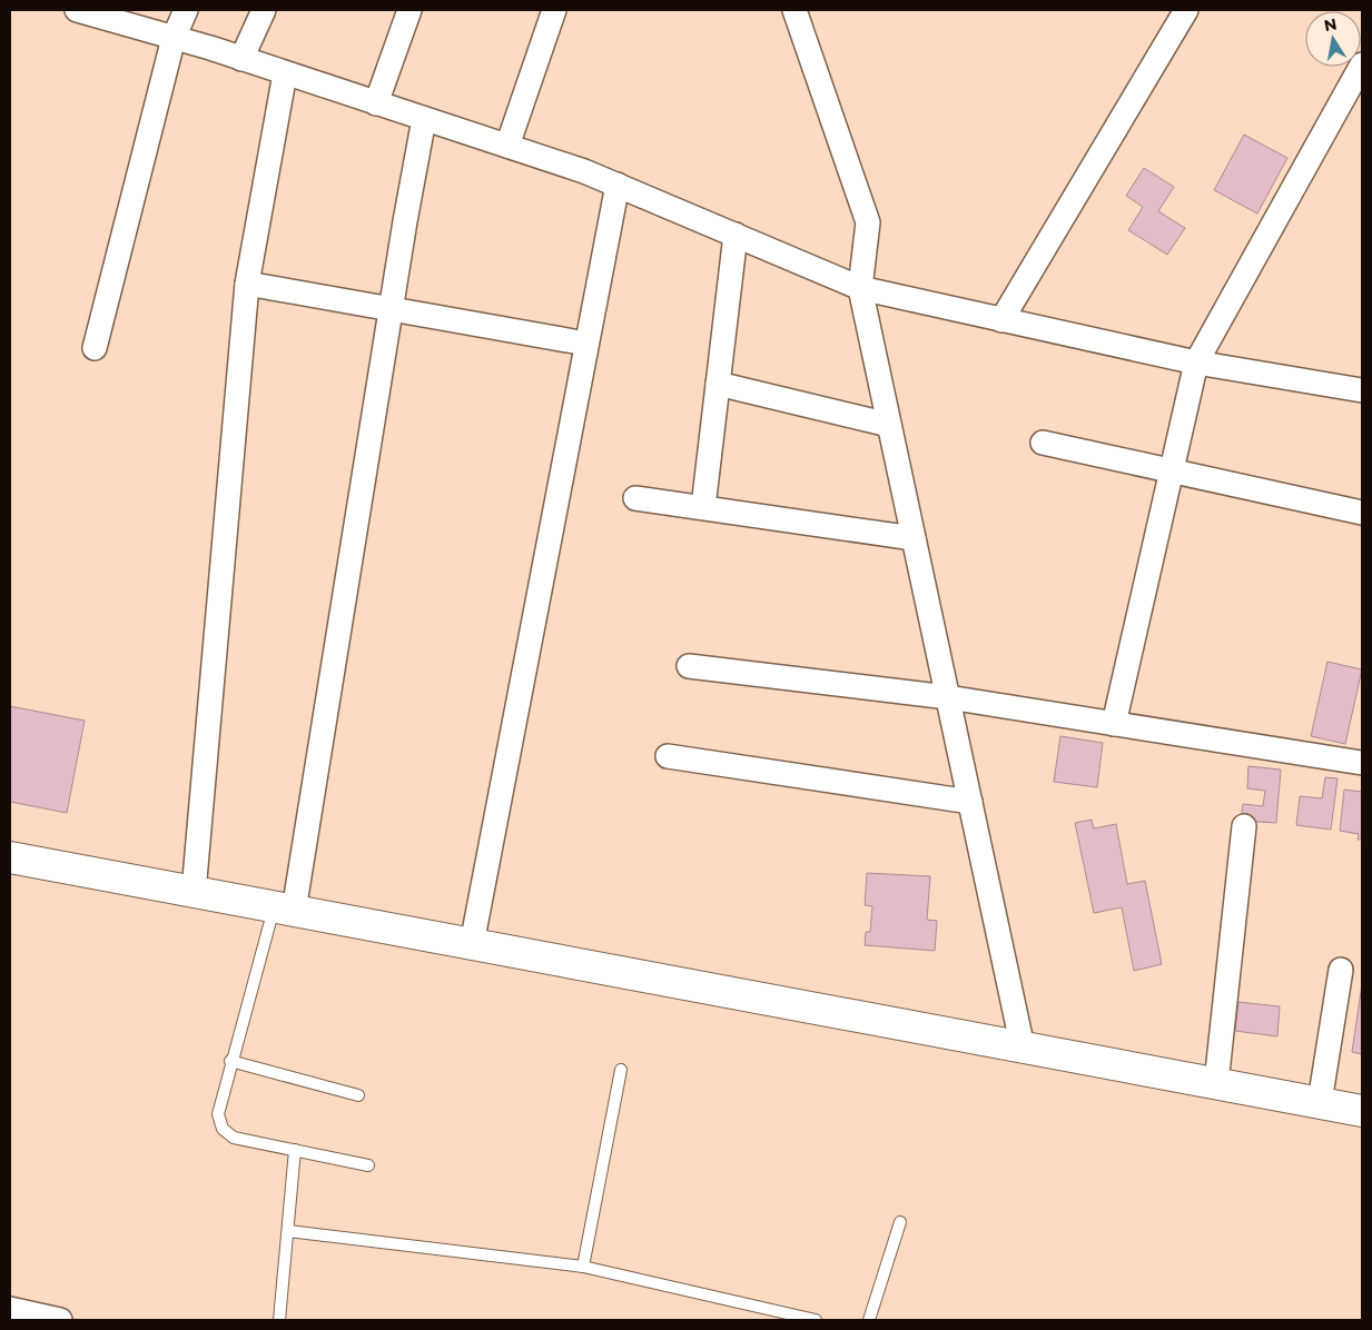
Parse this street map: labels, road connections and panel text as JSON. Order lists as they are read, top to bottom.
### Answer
{
  "north": "top"
}
